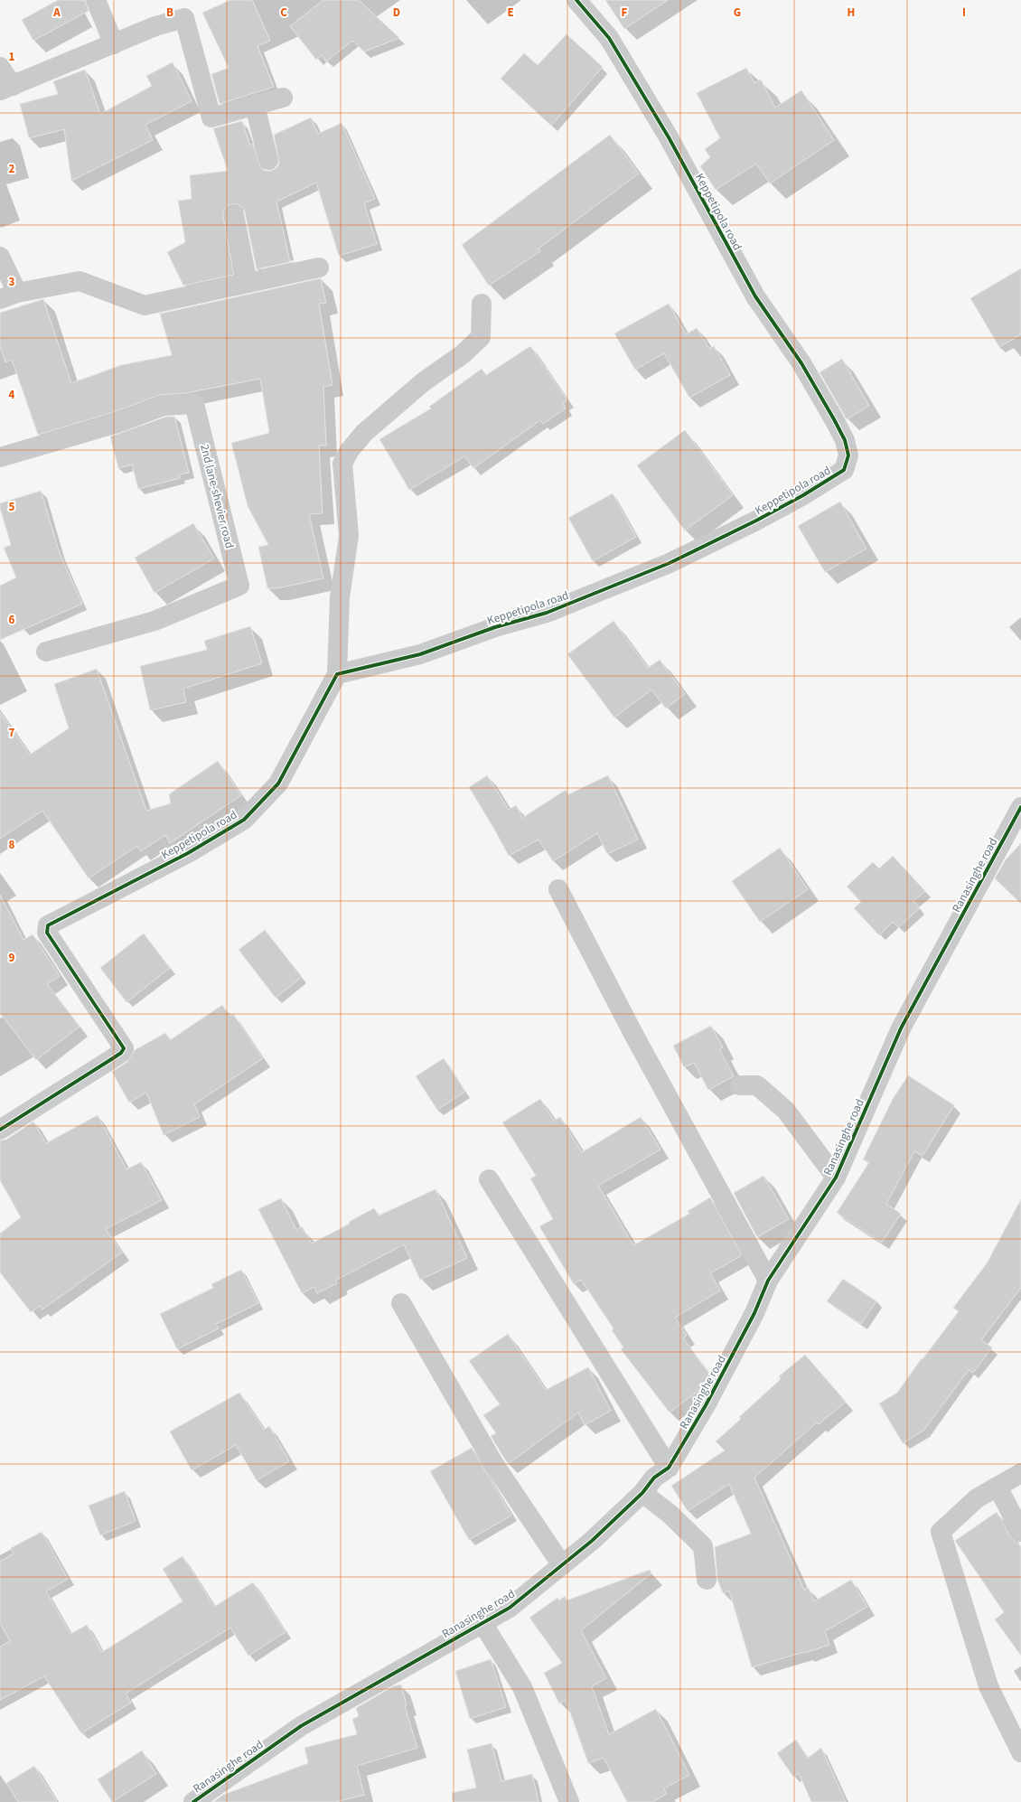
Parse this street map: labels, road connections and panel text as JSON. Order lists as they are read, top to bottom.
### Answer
{
  "streets": {
    "street": ["Keppetipola road", "2nd lane-shevier road", "Ranasinghe road"]
  },
  "grid": {
    "columns": [
      "A",
      "B",
      "C",
      "D",
      "E",
      "F",
      "G",
      "H",
      "I"
    ],
    "rows": [
      "1",
      "2",
      "3",
      "4",
      "5",
      "6",
      "7",
      "8",
      "9"
    ]
  }
}
